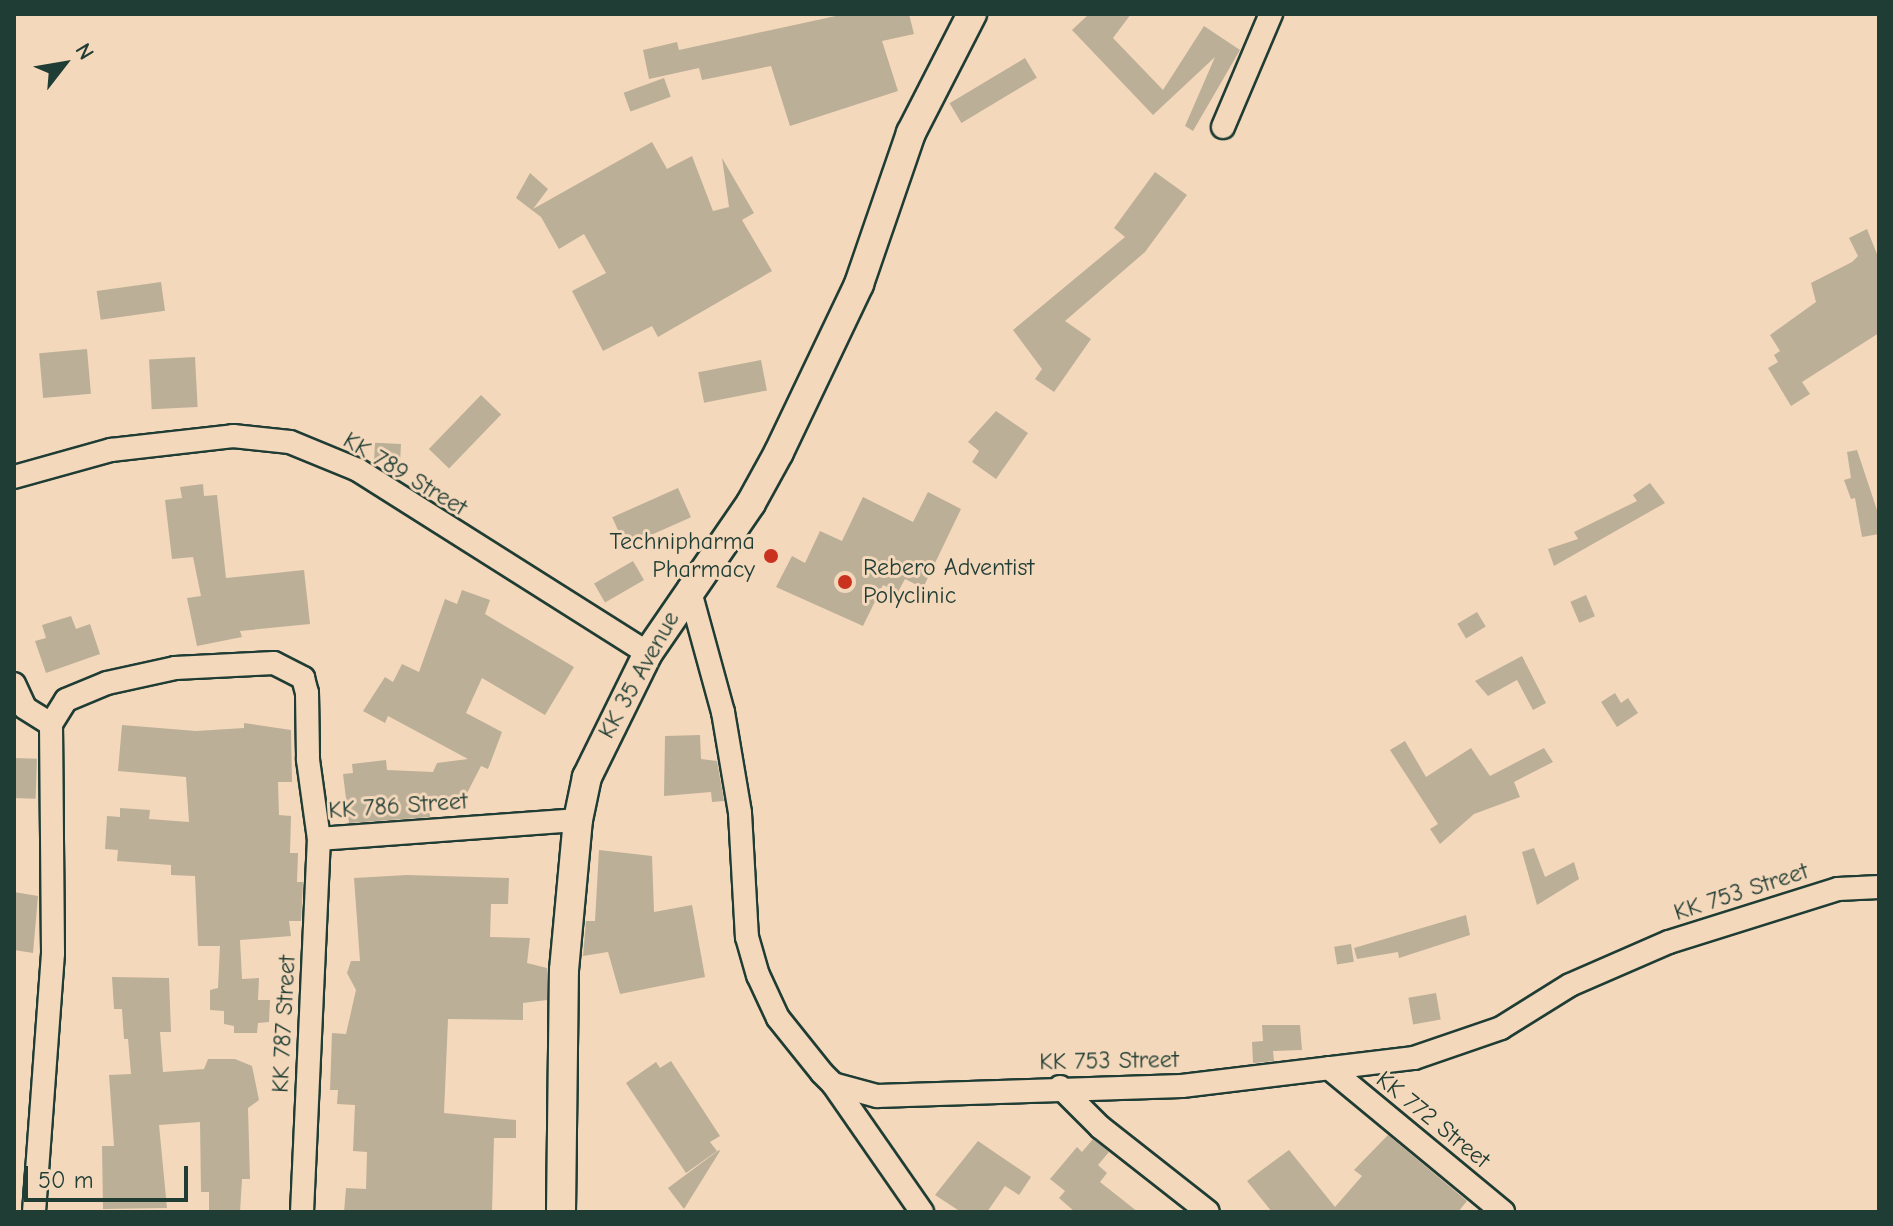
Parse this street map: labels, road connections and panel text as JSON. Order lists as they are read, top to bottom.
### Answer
{
  "streets": {
    "main road": ["KK 35 Avenue"],
    "street": [
      "KK 789 Street",
      "KK 786 Street",
      "KK 753 Street",
      "KK 787 Street",
      "KK 772 Street"
    ]
  },
  "crossings": [
    ["KK 789 Street", "KK 35 Avenue"],
    ["KK 35 Avenue", "KK 786 Street"],
    ["KK 786 Street", "KK 787 Street"],
    ["KK 753 Street", "KK 772 Street"]
  ],
  "places": ["Technipharma Pharmacy", "Rebero Adventist Polyclinic"],
  "scale_bar": "50 m",
  "north": "top right"
}
